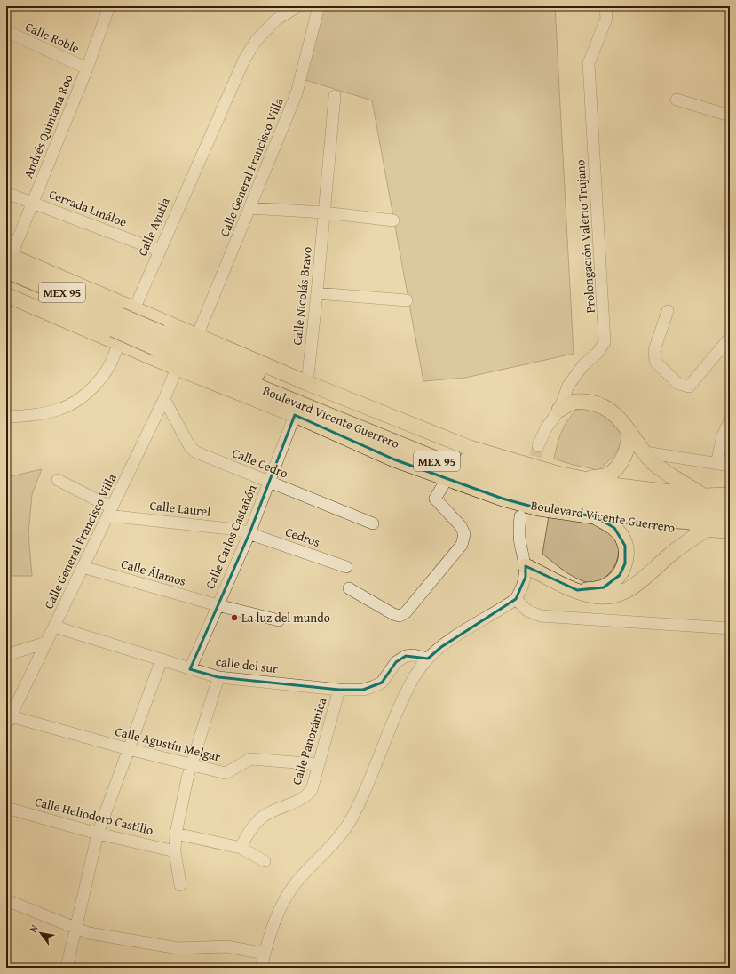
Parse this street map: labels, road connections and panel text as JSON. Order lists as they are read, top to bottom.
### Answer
{
  "streets": {
    "highway": ["MEX 95", "Boulevard Vicente Guerrero"],
    "street": [
      "Calle Roble",
      "Andrés Quintana Roo",
      "Calle General Francisco Villa",
      "Cerrada Lináloe",
      "Calle Ayutla",
      "Prolongación Valerio Trujano",
      "Calle Nicolás Bravo",
      "Calle Cedro",
      "Calle Laurel",
      "Calle Carlos Castañón",
      "Cedros",
      "Calle Álamos",
      "calle del sur",
      "Calle Panorámica",
      "Calle Agustín Melgar",
      "Calle Heliodoro Castillo"
    ]
  },
  "crossings": [
    ["Calle Roble", "Andrés Quintana Roo"],
    ["Andrés Quintana Roo", "Cerrada Lináloe"],
    ["Andrés Quintana Roo", "Boulevard Vicente Guerrero"],
    ["Calle General Francisco Villa", "Boulevard Vicente Guerrero"],
    ["Calle General Francisco Villa", "Calle Cedro"],
    ["Calle General Francisco Villa", "Calle Laurel"],
    ["Calle General Francisco Villa", "Calle Álamos"],
    ["Calle General Francisco Villa", "calle del sur"],
    ["Calle General Francisco Villa", "Calle Agustín Melgar"],
    ["Cerrada Lináloe", "Calle Ayutla"],
    ["Calle Ayutla", "Boulevard Vicente Guerrero"],
    ["Calle Nicolás Bravo", "Boulevard Vicente Guerrero"],
    ["Boulevard Vicente Guerrero", "Calle Carlos Castañón"],
    ["Calle Cedro", "Calle Carlos Castañón"],
    ["Calle Laurel", "Calle Carlos Castañón"],
    ["Calle Laurel", "Cedros"],
    ["Calle Carlos Castañón", "Cedros"],
    ["Calle Carlos Castañón", "Calle Álamos"],
    ["Calle Carlos Castañón", "calle del sur"],
    ["calle del sur", "Calle Panorámica"],
    ["Calle Panorámica", "Calle Agustín Melgar"]
  ],
  "places": ["La luz del mundo"],
  "north": "top left"
}
